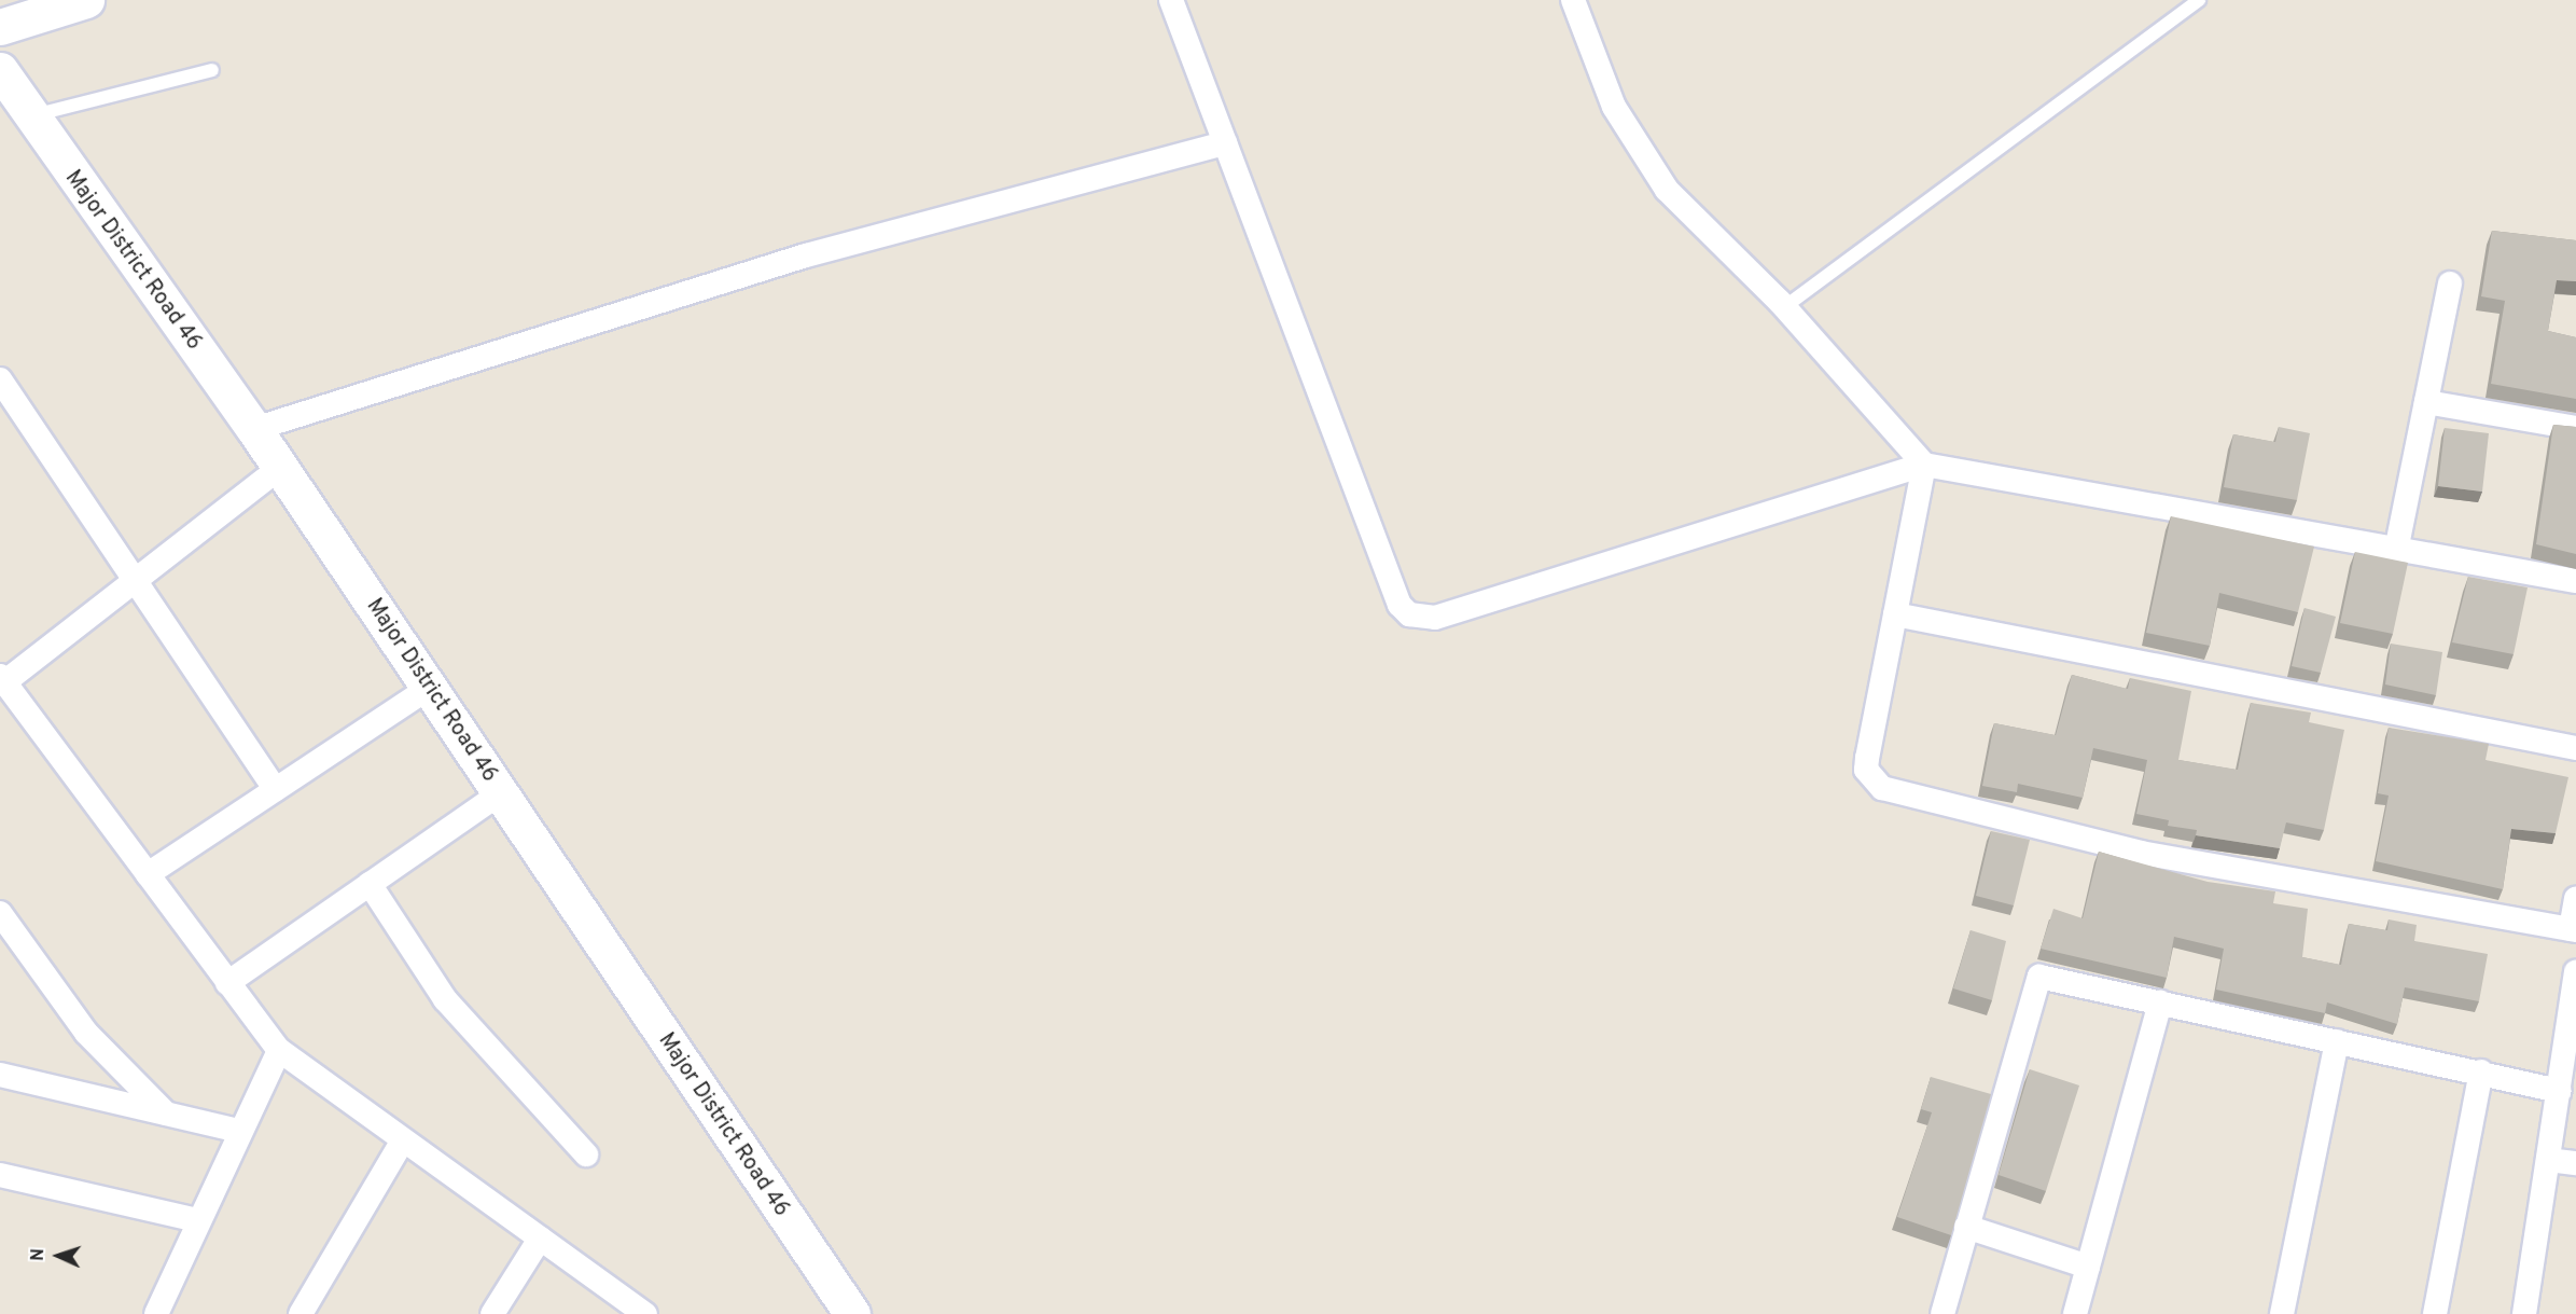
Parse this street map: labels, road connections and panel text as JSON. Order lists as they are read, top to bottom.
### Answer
{
  "streets": {
    "main road": ["Major District Road 46"]
  },
  "north": "left"
}
